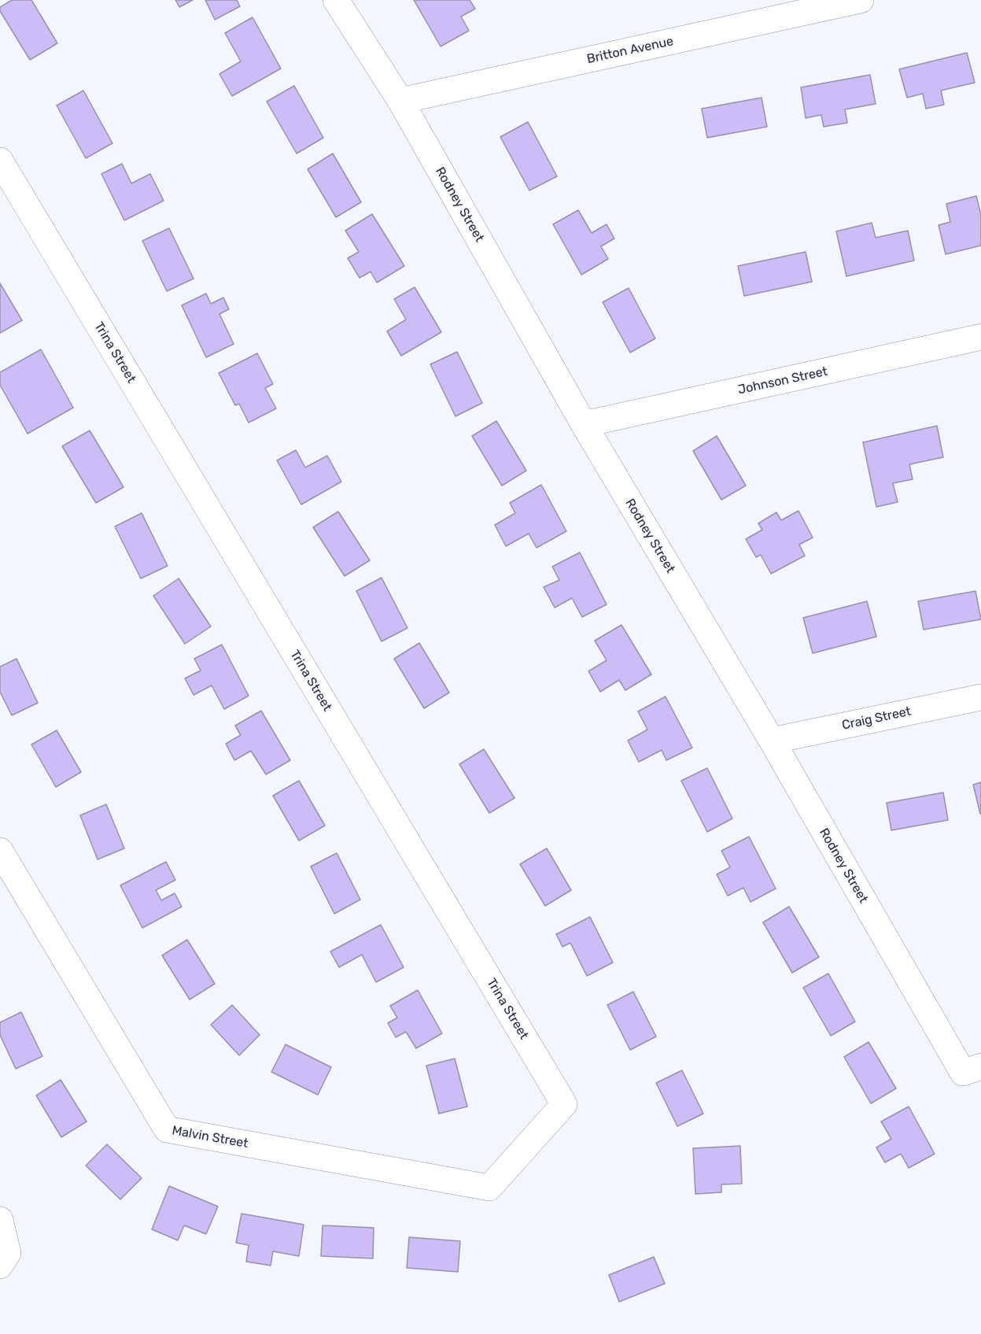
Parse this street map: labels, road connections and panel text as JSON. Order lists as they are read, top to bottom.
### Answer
{
  "streets": {
    "street": [
      "Britton Avenue",
      "Rodney Street",
      "Trina Street",
      "Johnson Street",
      "Craig Street",
      "Malvin Street"
    ]
  },
  "crossings": [
    ["Britton Avenue", "Rodney Street"],
    ["Rodney Street", "Johnson Street"],
    ["Rodney Street", "Craig Street"],
    ["Trina Street", "Malvin Street"]
  ]
}
